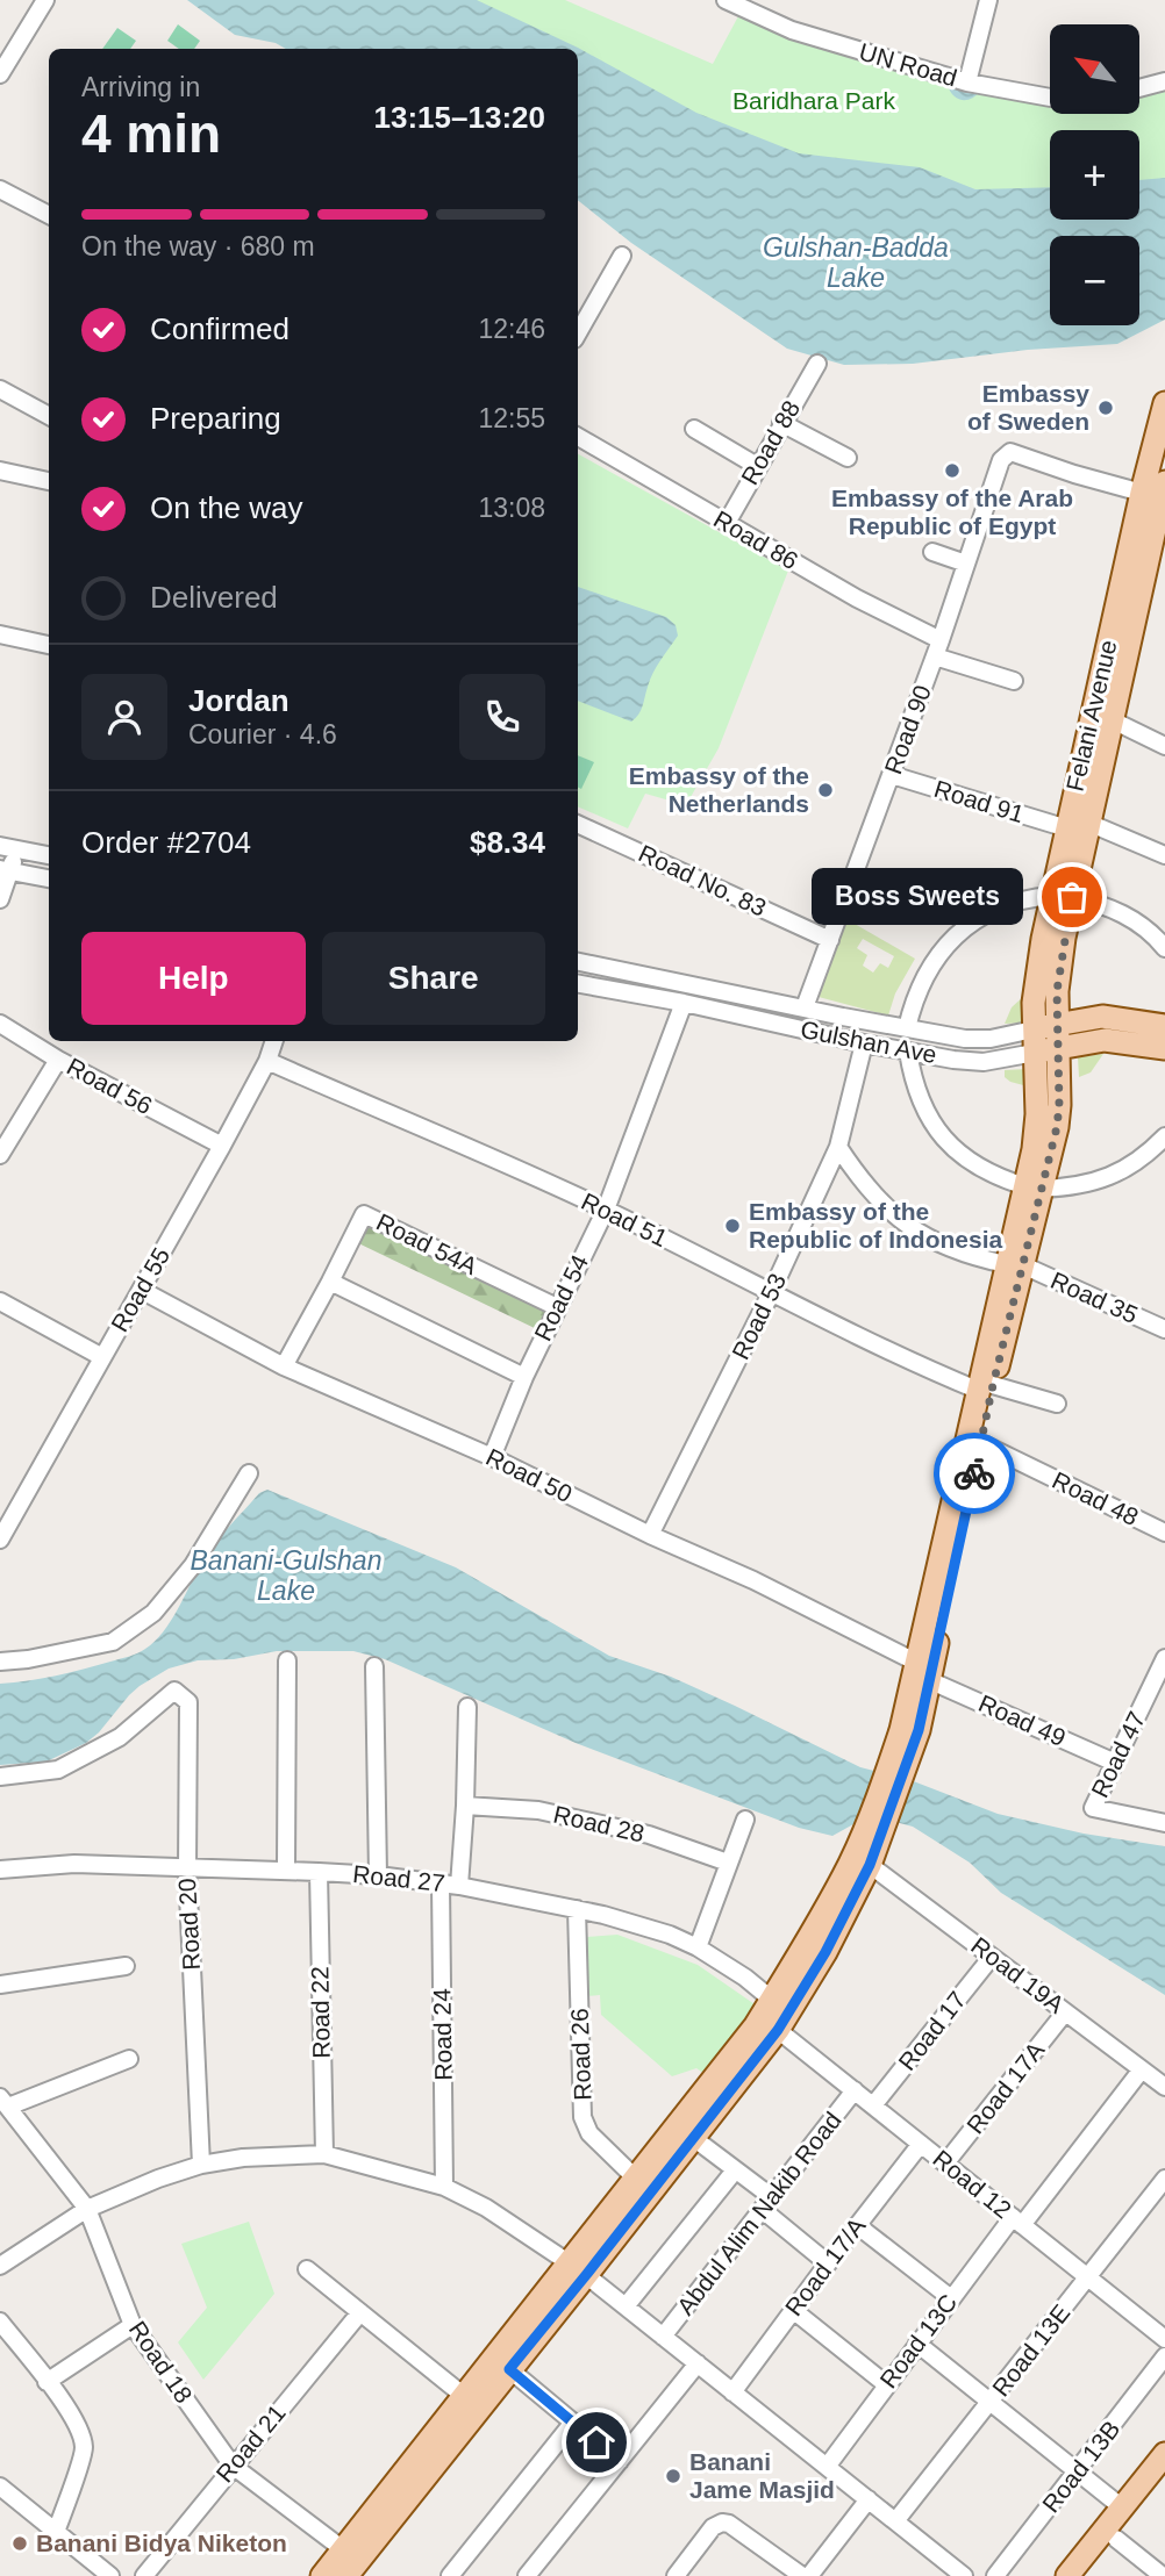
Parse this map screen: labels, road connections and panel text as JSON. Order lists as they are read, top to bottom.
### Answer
{
  "streets": {
    "main road": ["Felani Avenue", "Gulshan Ave"],
    "street": [
      "UN Road",
      "Road 88",
      "Road 86",
      "Road 90",
      "Road 91",
      "Road No. 83",
      "Road 56",
      "Road 51",
      "Road 54A",
      "Road 55",
      "Road 54",
      "Road 35",
      "Road 53",
      "Road 50",
      "Road 48",
      "Road 49",
      "Road 47",
      "Road 28",
      "Road 27",
      "Road 20",
      "Road 19A",
      "Road 22",
      "Road 17",
      "Road 24",
      "Road 26",
      "Road 17A",
      "Road 12",
      "Abdul Alim Nakib Road",
      "Road 17/A",
      "Road 13C",
      "Road 13E",
      "Road 18",
      "Road 21",
      "Road 13B"
    ]
  },
  "crossings": [
    ["Road 88", "Road 86"],
    ["Road 86", "Road 90"],
    ["Felani Avenue", "Road 90"],
    ["Felani Avenue", "Road 91"],
    ["Felani Avenue", "Gulshan Ave"],
    ["Road 90", "Road 91"],
    ["Road 90", "Road No. 83"],
    ["Road 90", "Gulshan Ave"],
    ["Gulshan Ave", "Road 54"],
    ["Gulshan Ave", "Road 53"],
    ["Road 56", "Road 55"],
    ["Road 51", "Road 55"],
    ["Road 51", "Road 54"],
    ["Road 51", "Road 53"],
    ["Road 54A", "Road 54"],
    ["Road 54A", "Road 50"],
    ["Road 55", "Road 50"],
    ["Road 54", "Road 50"],
    ["Road 35", "Road 53"],
    ["Road 53", "Road 50"],
    ["Road 50", "Road 49"],
    ["Road 49", "Road 47"],
    ["Road 27", "Road 20"],
    ["Road 27", "Road 22"],
    ["Road 27", "Road 24"],
    ["Road 27", "Road 26"],
    ["Road 27", "Road 12"],
    ["Road 19A", "Road 17"],
    ["Road 19A", "Road 17A"],
    ["Road 19A", "Road 13C"],
    ["Road 17", "Road 12"],
    ["Road 17A", "Road 12"],
    ["Road 12", "Abdul Alim Nakib Road"],
    ["Road 12", "Road 17/A"],
    ["Road 12", "Road 13C"],
    ["Road 12", "Road 13E"],
    ["Road 18", "Road 21"]
  ],
  "water": ["Gulshan-Badda Lake", "Banani-Gulshan Lake"],
  "parks": ["Baridhara Park"],
  "places": [
    "Embassy of Sweden",
    "Embassy of the Arab Republic of Egypt",
    "Embassy of the Netherlands",
    "Boss Sweets",
    "Embassy of the Republic of Indonesia",
    "Banani Jame Masjid",
    "Banani Bidya Niketon"
  ],
  "north": "top left",
  "page": {
    "map_buttons": ["+", "−"],
    "heading": ["4 min", "Arriving in", "13:15–13:20"],
    "panel": [
      "Jordan",
      "Courier · 4.6",
      "Order #2704",
      "$8.34"
    ],
    "bar": "On the way · 680 m",
    "list": [
      ["Confirmed", "12:46"],
      ["Preparing", "12:55"],
      ["On the way", "13:08"],
      "Delivered"
    ],
    "bubble": "Boss Sweets",
    "buttons": ["Help", "Share"]
  }
}
